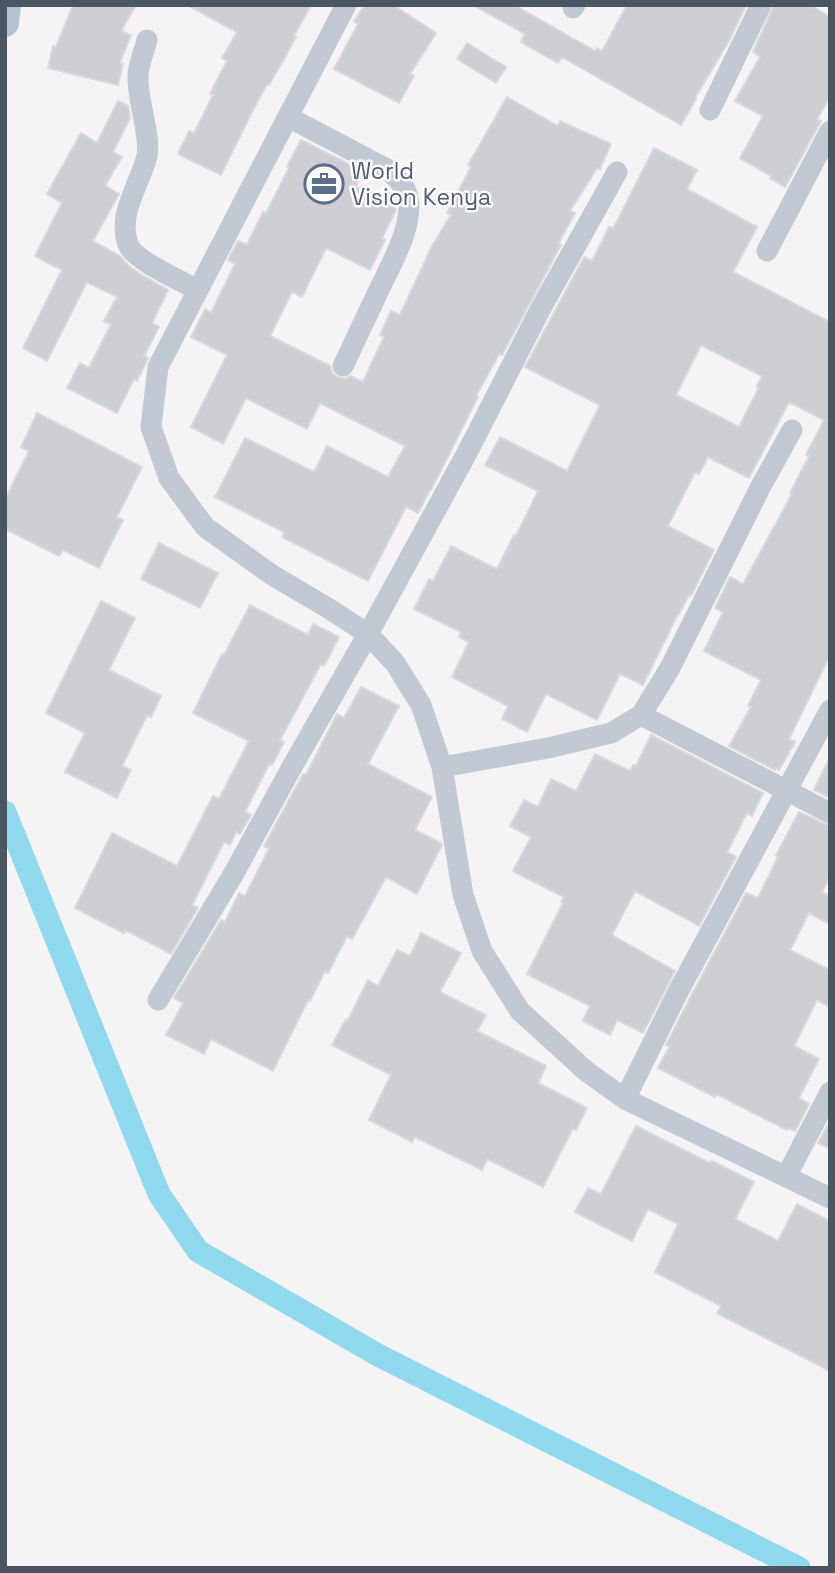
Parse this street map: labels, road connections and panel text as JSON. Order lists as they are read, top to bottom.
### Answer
{
  "places": {
    "office": ["World Vision Kenya"]
  }
}
